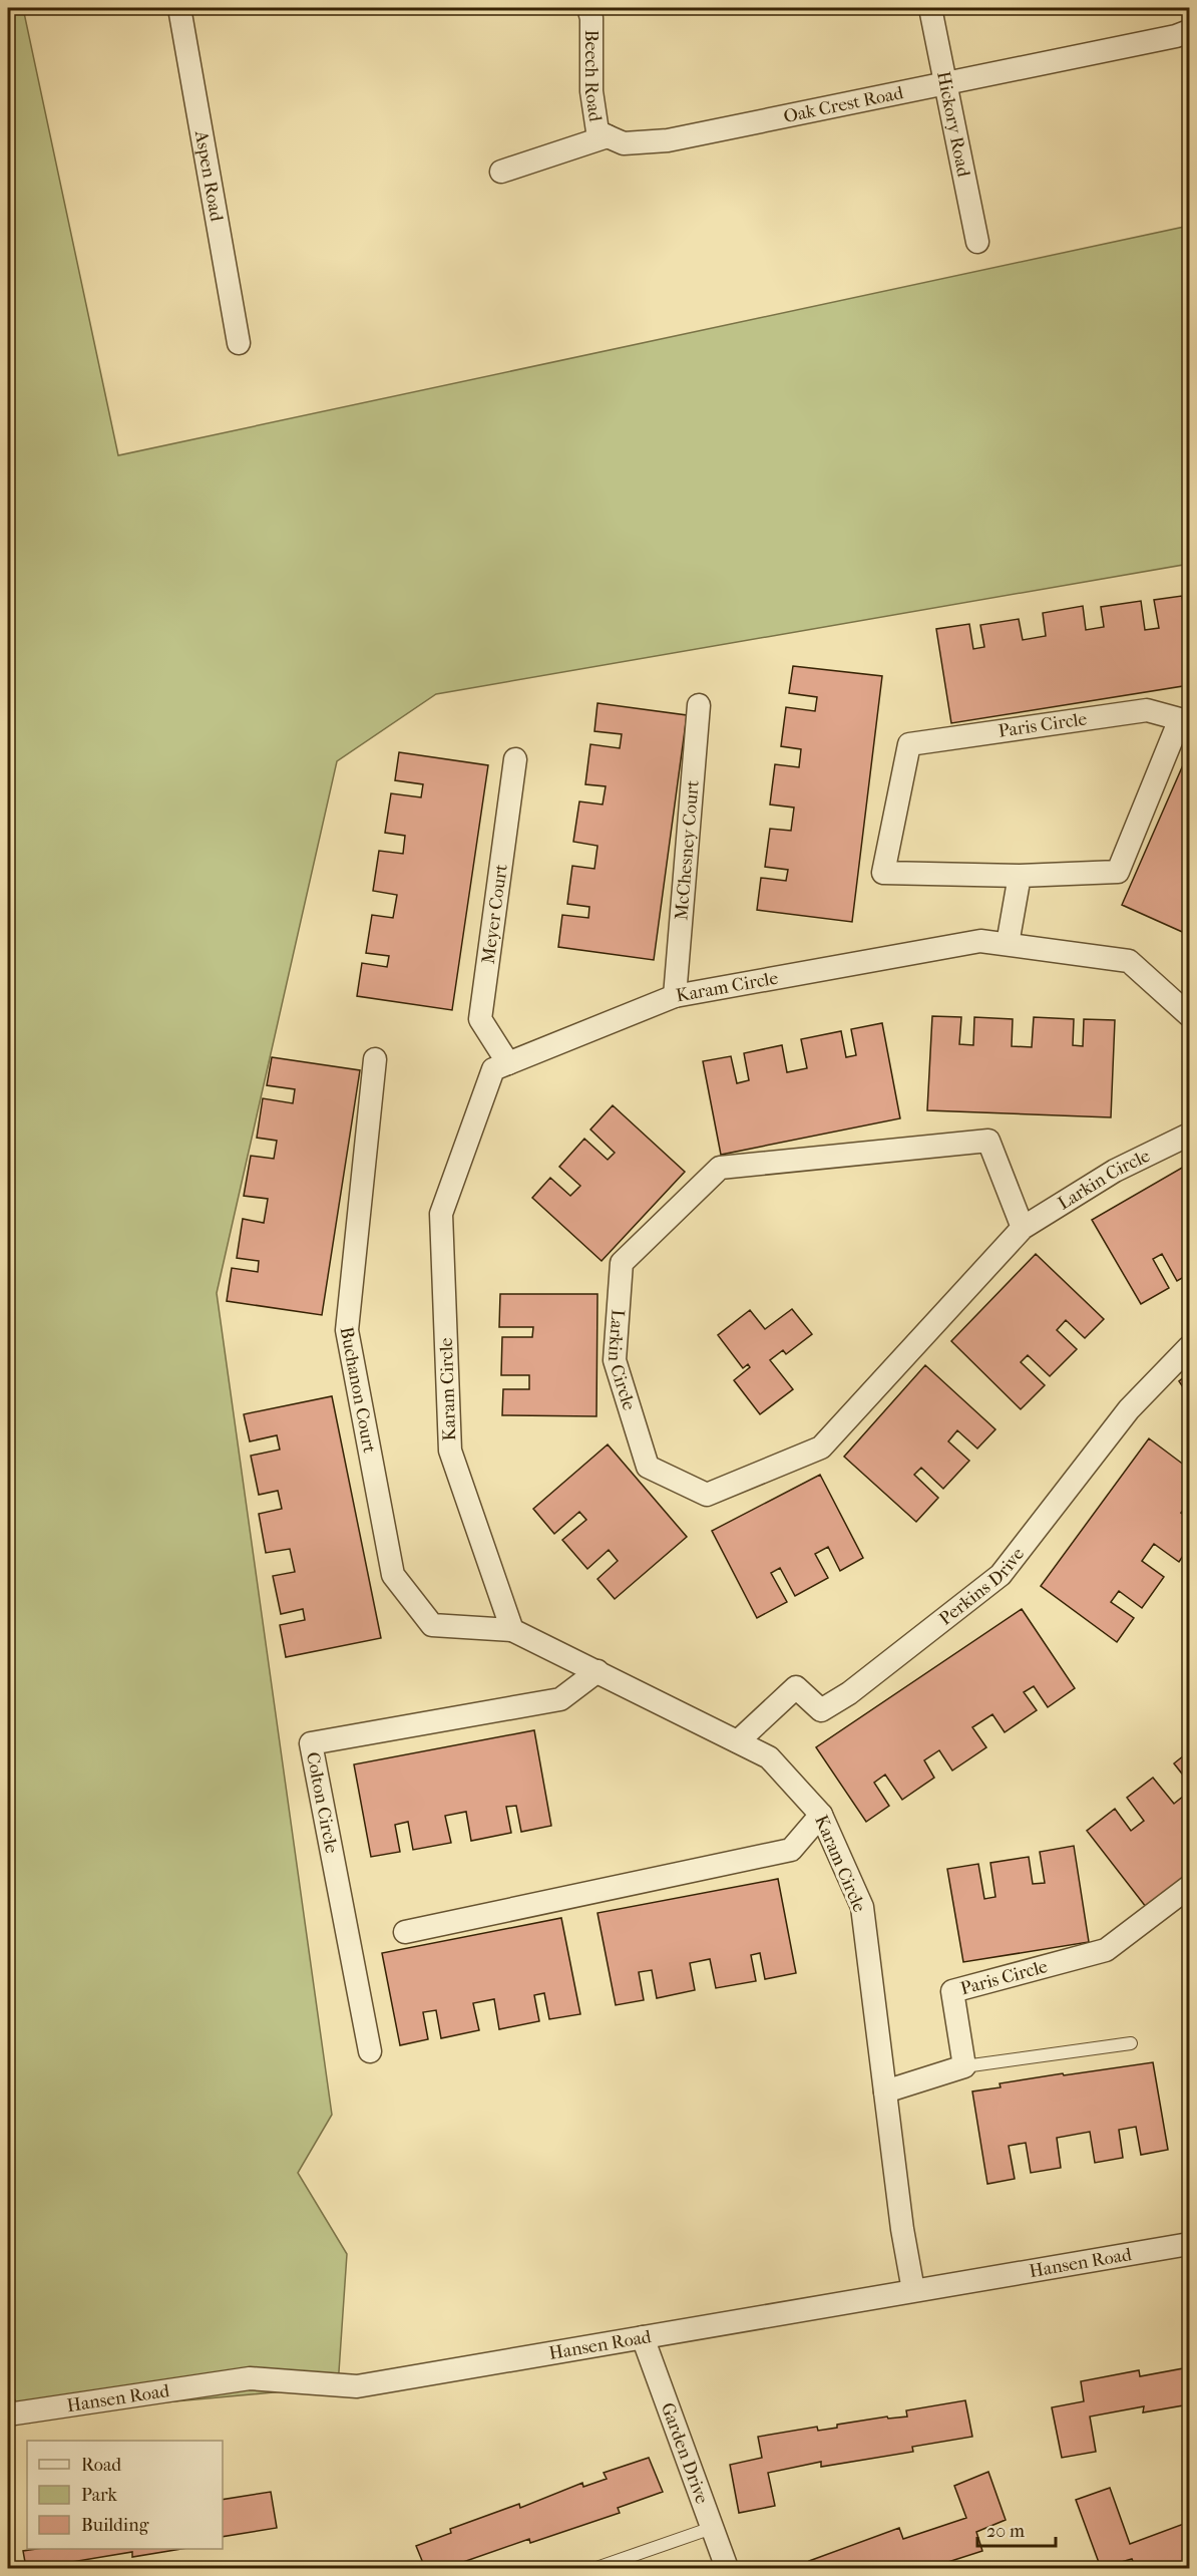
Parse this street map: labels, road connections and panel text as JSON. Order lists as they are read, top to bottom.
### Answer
{
  "streets": {
    "street": [
      "Beech Road",
      "Oak Crest Road",
      "Hickory Road",
      "Aspen Road",
      "Paris Circle",
      "McChesney Court",
      "Meyer Court",
      "Karam Circle",
      "Larkin Circle",
      "Buchanon Court",
      "Perkins Drive",
      "Colton Circle",
      "Hansen Road",
      "Garden Drive"
    ]
  },
  "crossings": [
    ["Beech Road", "Oak Crest Road"],
    ["Oak Crest Road", "Hickory Road"],
    ["McChesney Court", "Karam Circle"],
    ["Meyer Court", "Karam Circle"],
    ["Karam Circle", "Buchanon Court"],
    ["Karam Circle", "Perkins Drive"],
    ["Karam Circle", "Colton Circle"],
    ["Karam Circle", "Hansen Road"],
    ["Hansen Road", "Garden Drive"]
  ],
  "legend": ["Road", "Park", "Building"],
  "scale_bar": "20 m"
}
